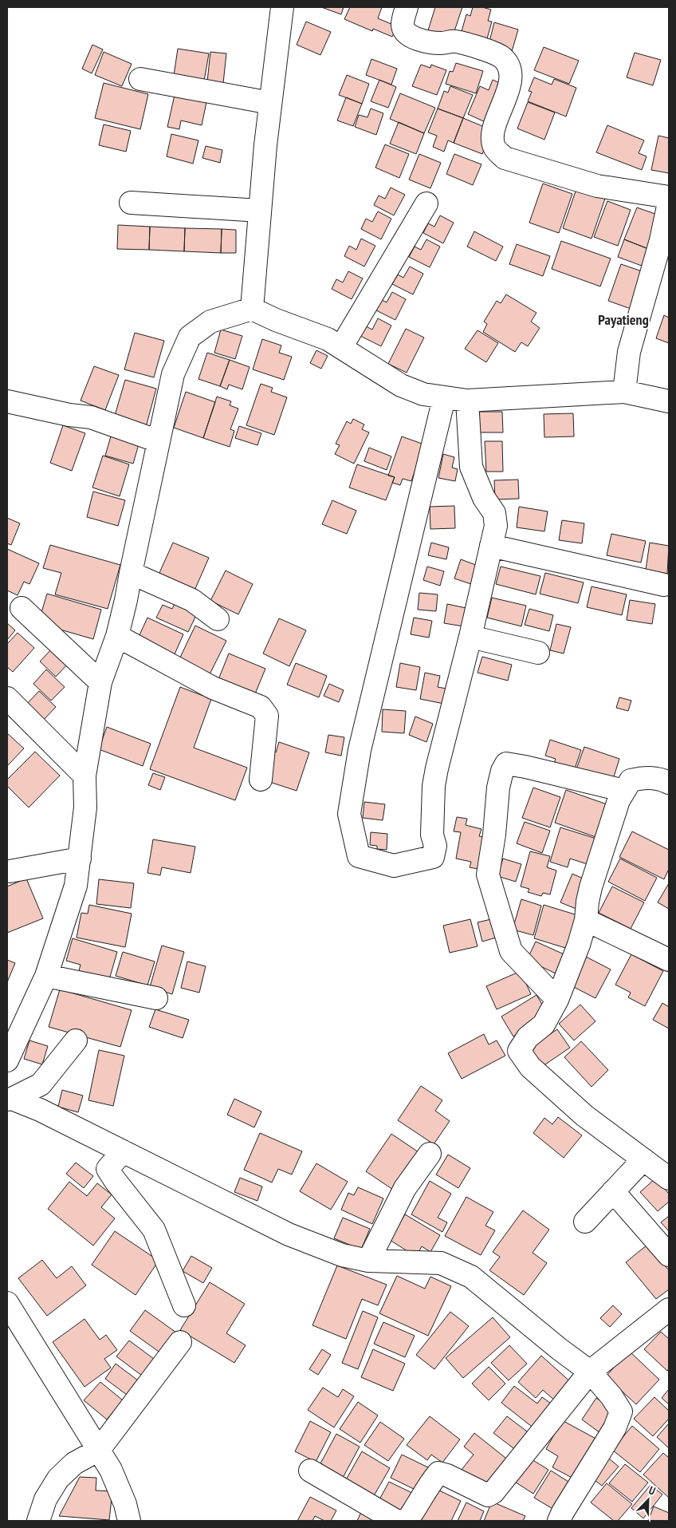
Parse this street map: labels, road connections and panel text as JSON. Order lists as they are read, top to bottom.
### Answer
{
  "districts": ["Payatieng"],
  "north": "top right"
}
